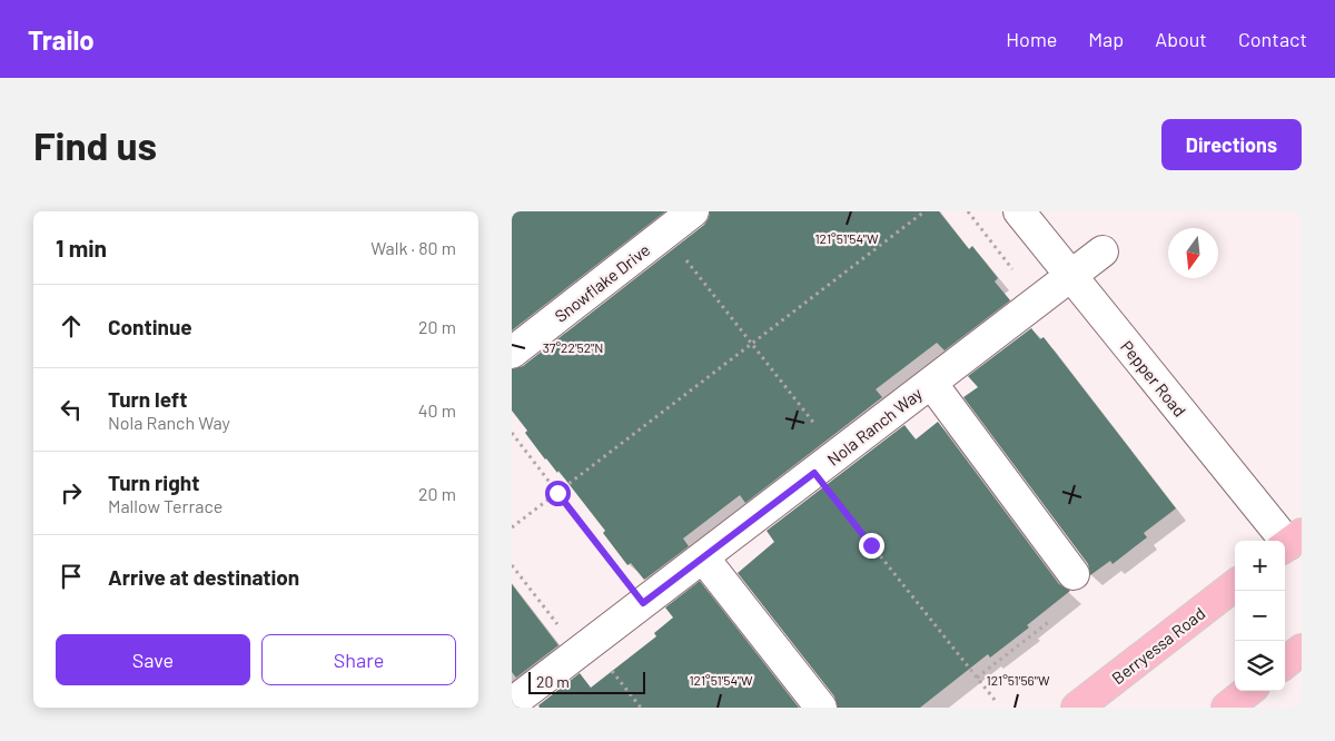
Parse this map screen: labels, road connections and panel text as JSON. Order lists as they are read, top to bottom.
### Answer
{
  "streets": {
    "main road": ["Berryessa Road"],
    "street": ["Snowflake Drive", "Pepper Road", "Nola Ranch Way"]
  },
  "crossings": [
    ["Pepper Road", "Nola Ranch Way"]
  ],
  "scale_bar": "20 m",
  "north": "bottom",
  "page": {
    "header": "Trailo",
    "nav": [
      "Home",
      "Map",
      "About",
      "Contact"
    ],
    "buttons": [
      "Directions",
      ["Save", "Share"]
    ],
    "title": "Find us",
    "heading": ["1 min", "Walk · 80 m"],
    "list": [
      ["Continue", "20 m"],
      ["Turn left", "Nola Ranch Way", "40 m"],
      ["Turn right", "Mallow Terrace", "20 m"],
      "Arrive at destination"
    ],
    "map_buttons": ["+", "−"],
    "scale": "20 m"
  },
  "coordinates": ["121°51'54\"W", "37°22'52\"N", "121°51'56\"W"]
}
